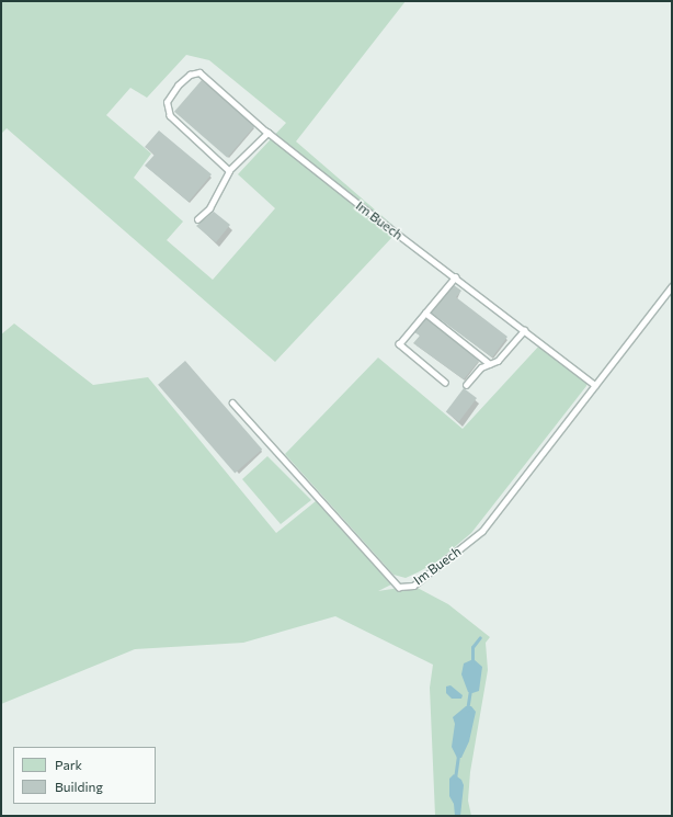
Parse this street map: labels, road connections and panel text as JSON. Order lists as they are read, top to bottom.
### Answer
{
  "streets": {
    "lane": ["Im Buech"]
  },
  "legend": ["Park", "Building"]
}
